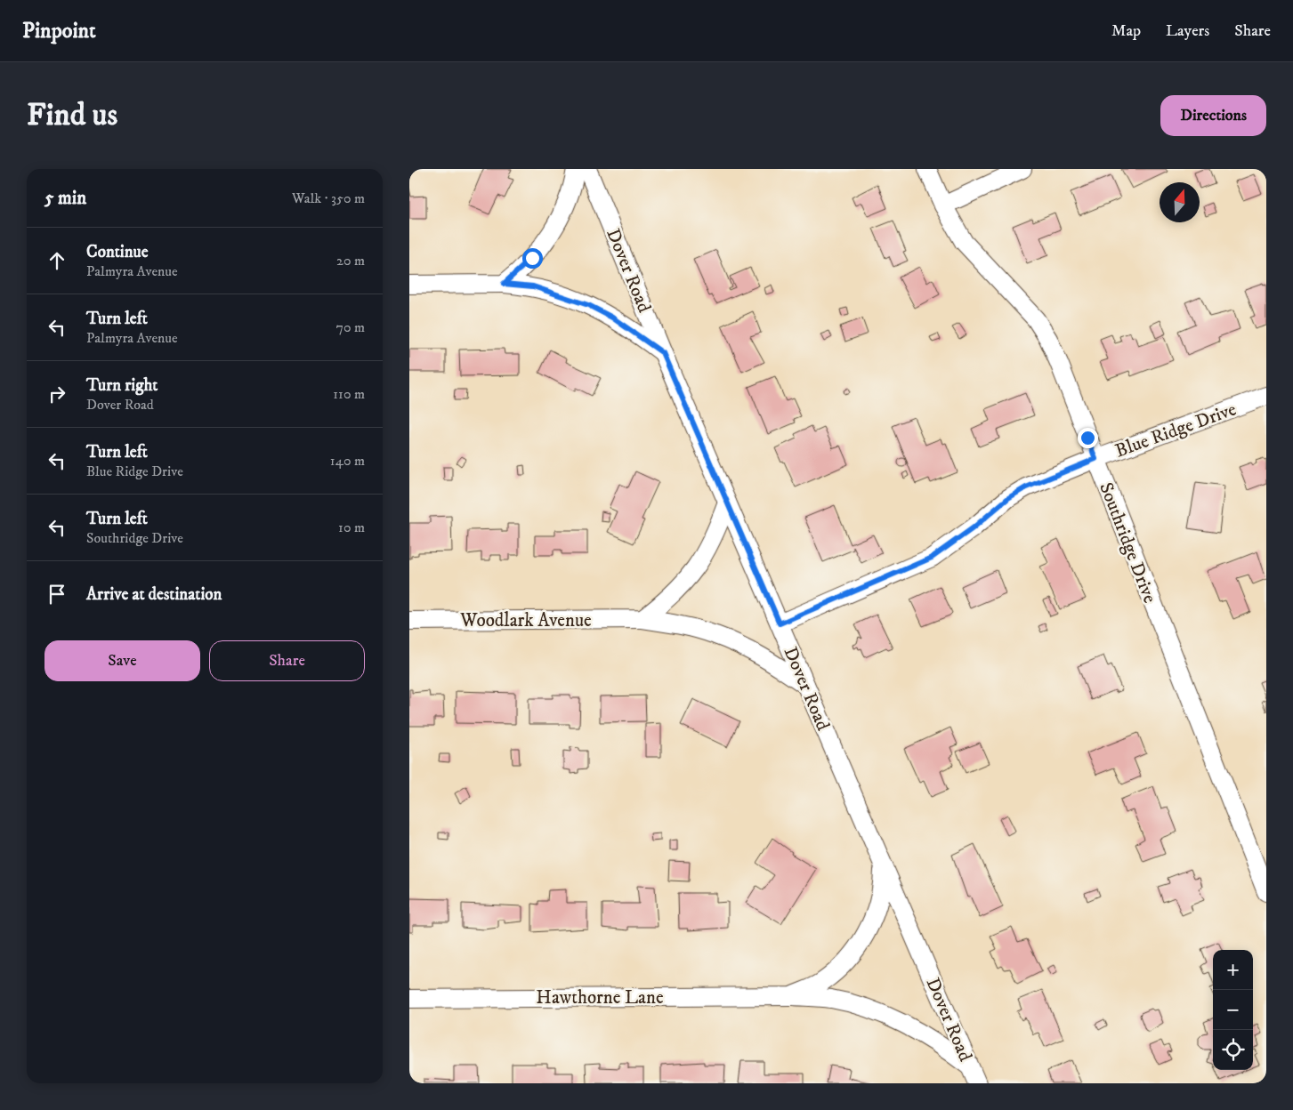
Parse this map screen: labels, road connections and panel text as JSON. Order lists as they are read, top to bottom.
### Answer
{
  "streets": {
    "street": [
      "Dover Road",
      "Blue Ridge Drive",
      "Southridge Drive",
      "Woodlark Avenue",
      "Hawthorne Lane"
    ]
  },
  "crossings": [
    ["Dover Road", "Blue Ridge Drive"],
    ["Dover Road", "Woodlark Avenue"],
    ["Dover Road", "Hawthorne Lane"],
    ["Blue Ridge Drive", "Southridge Drive"]
  ],
  "north": "top",
  "page": {
    "header": "Pinpoint",
    "nav": ["Map", "Layers", "Share"],
    "buttons": [
      "Directions",
      ["Save", "Share"]
    ],
    "title": "Find us",
    "heading": ["5 min", "Walk · 350 m"],
    "list": [
      ["Continue", "Palmyra Avenue", "20 m"],
      ["Turn left", "Palmyra Avenue", "70 m"],
      ["Turn right", "Dover Road", "110 m"],
      ["Turn left", "Blue Ridge Drive", "140 m"],
      ["Turn left", "Southridge Drive", "10 m"],
      "Arrive at destination"
    ],
    "map_buttons": ["+", "−"]
  }
}
